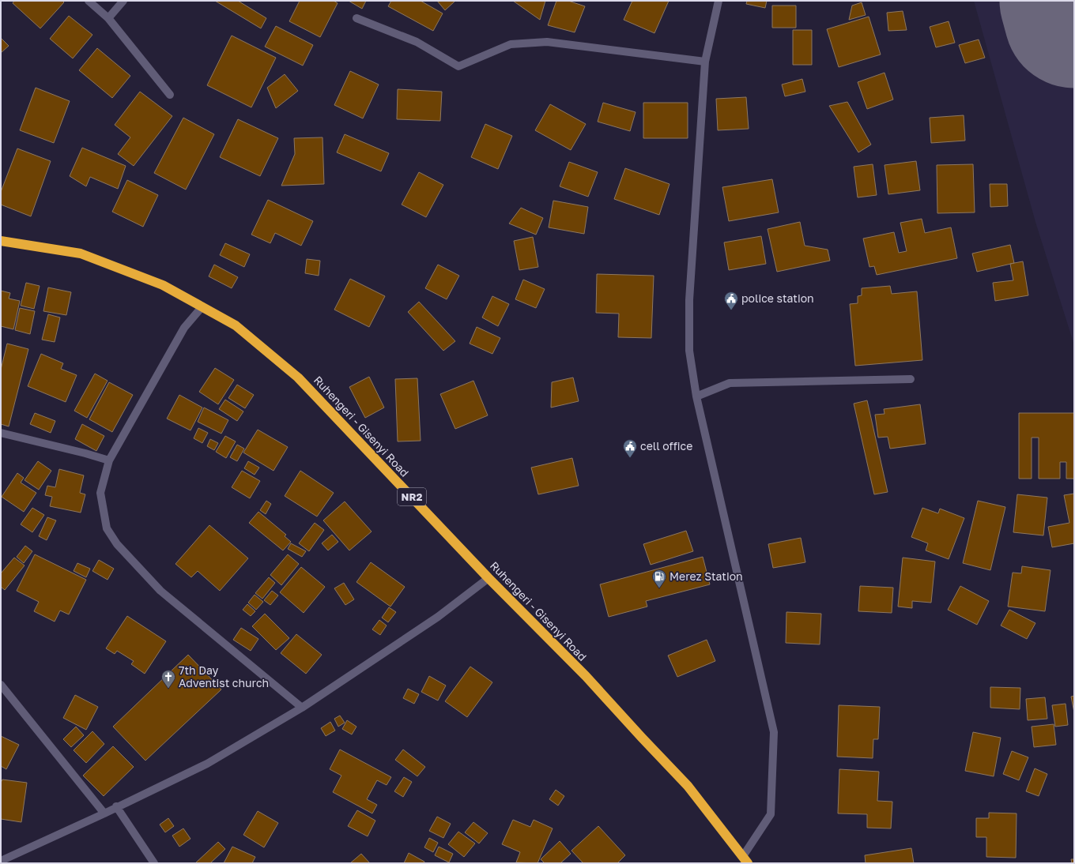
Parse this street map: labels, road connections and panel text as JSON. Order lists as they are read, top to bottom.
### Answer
{
  "streets": {
    "highway": ["Ruhengeri - Gisenyi Road", "NR2"]
  },
  "places": {
    "public building": ["police station", "cell office"],
    "fuel station": ["Merez Station"],
    "church": ["7th Day Adventist church"]
  }
}
